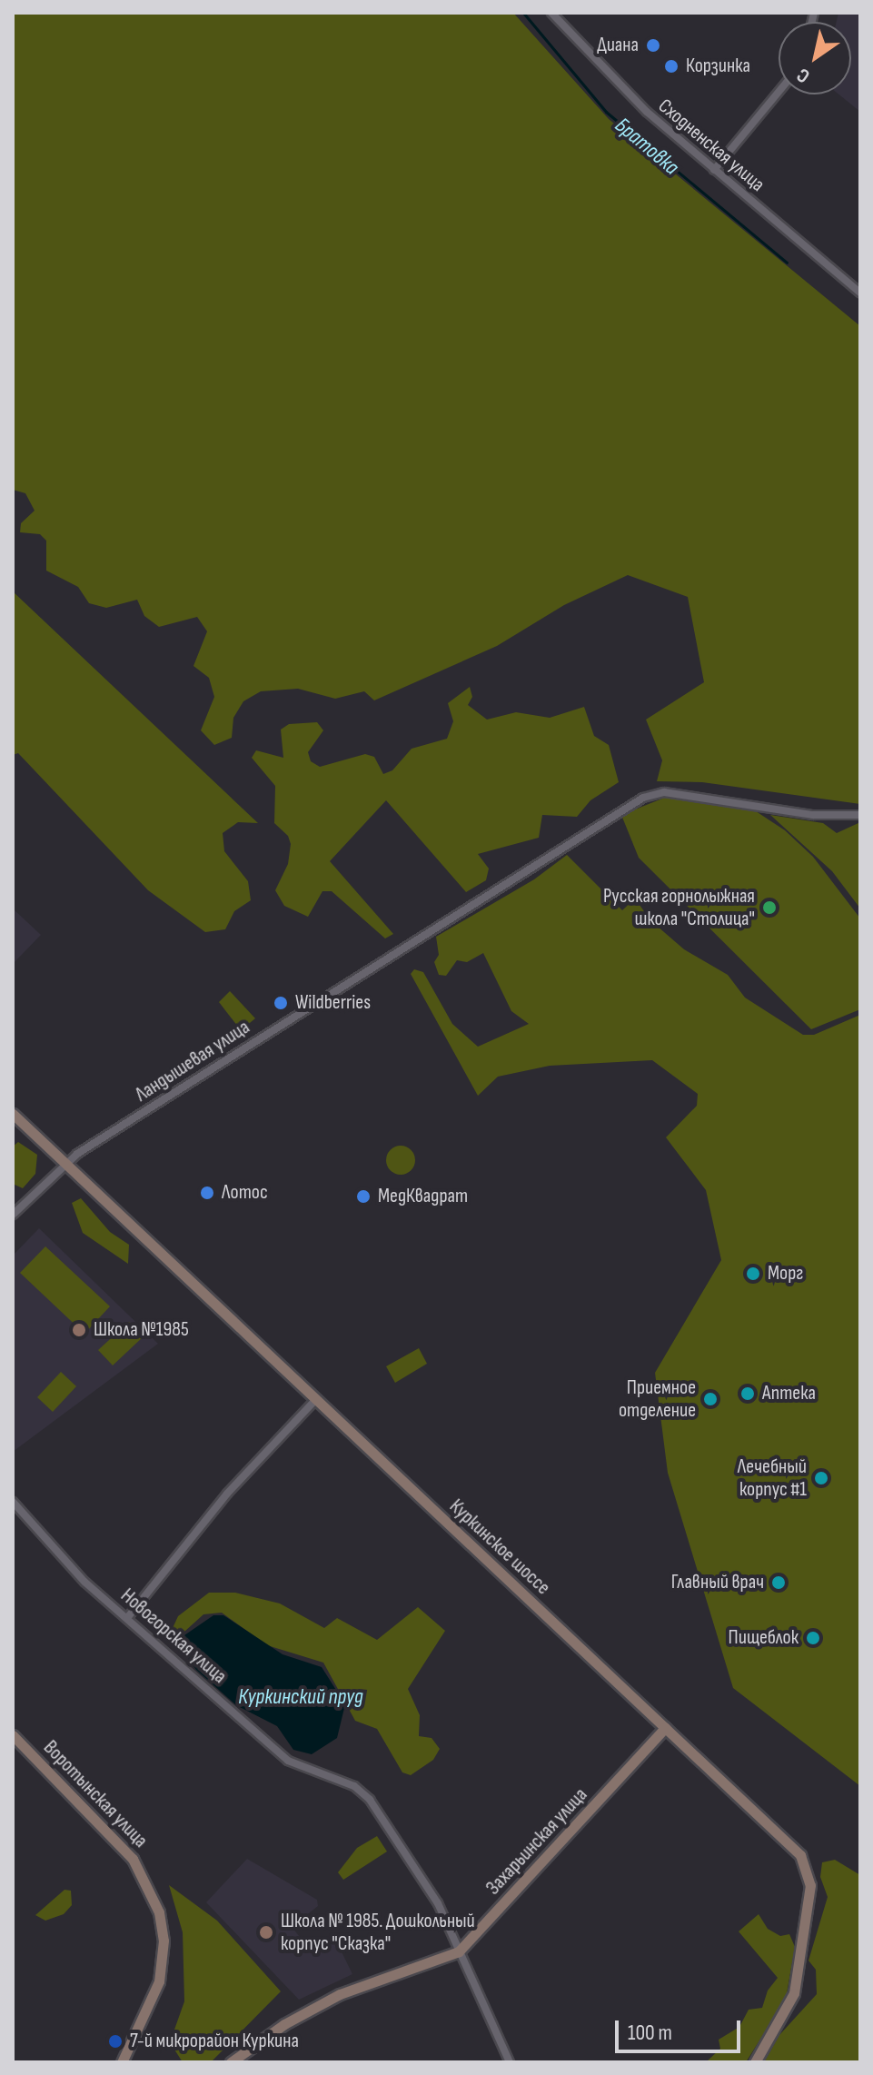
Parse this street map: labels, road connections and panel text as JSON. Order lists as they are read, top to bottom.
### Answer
{
  "streets": {
    "main road": ["Куркинское шоссе", "Воротынская улица", "Захарьинская улица"],
    "street": ["Сходненская улица", "Ландышевая улица", "Новогорская улица"]
  },
  "crossings": [
    ["Ландышевая улица", "Куркинское шоссе"],
    ["Куркинское шоссе", "Захарьинская улица"],
    ["Новогорская улица", "Захарьинская улица"]
  ],
  "water": ["Братовка", "Куркинский пруд"],
  "places": [
    "Диана",
    "Корзинка",
    "Русская горнолыжная школа \"Столица\"",
    "Wildberries",
    "Лотос",
    "МедКвадрат",
    "Морг",
    "Школа №1985",
    "Аптека",
    "Приемное отделение",
    "Лечебный корпус #1",
    "Главный врач",
    "Пищеблок",
    "Школа № 1985. Дошкольный корпус \"Сказка\"",
    "7-й микрорайон Куркина"
  ],
  "scale_bar": "100 m",
  "north": "bottom left"
}
